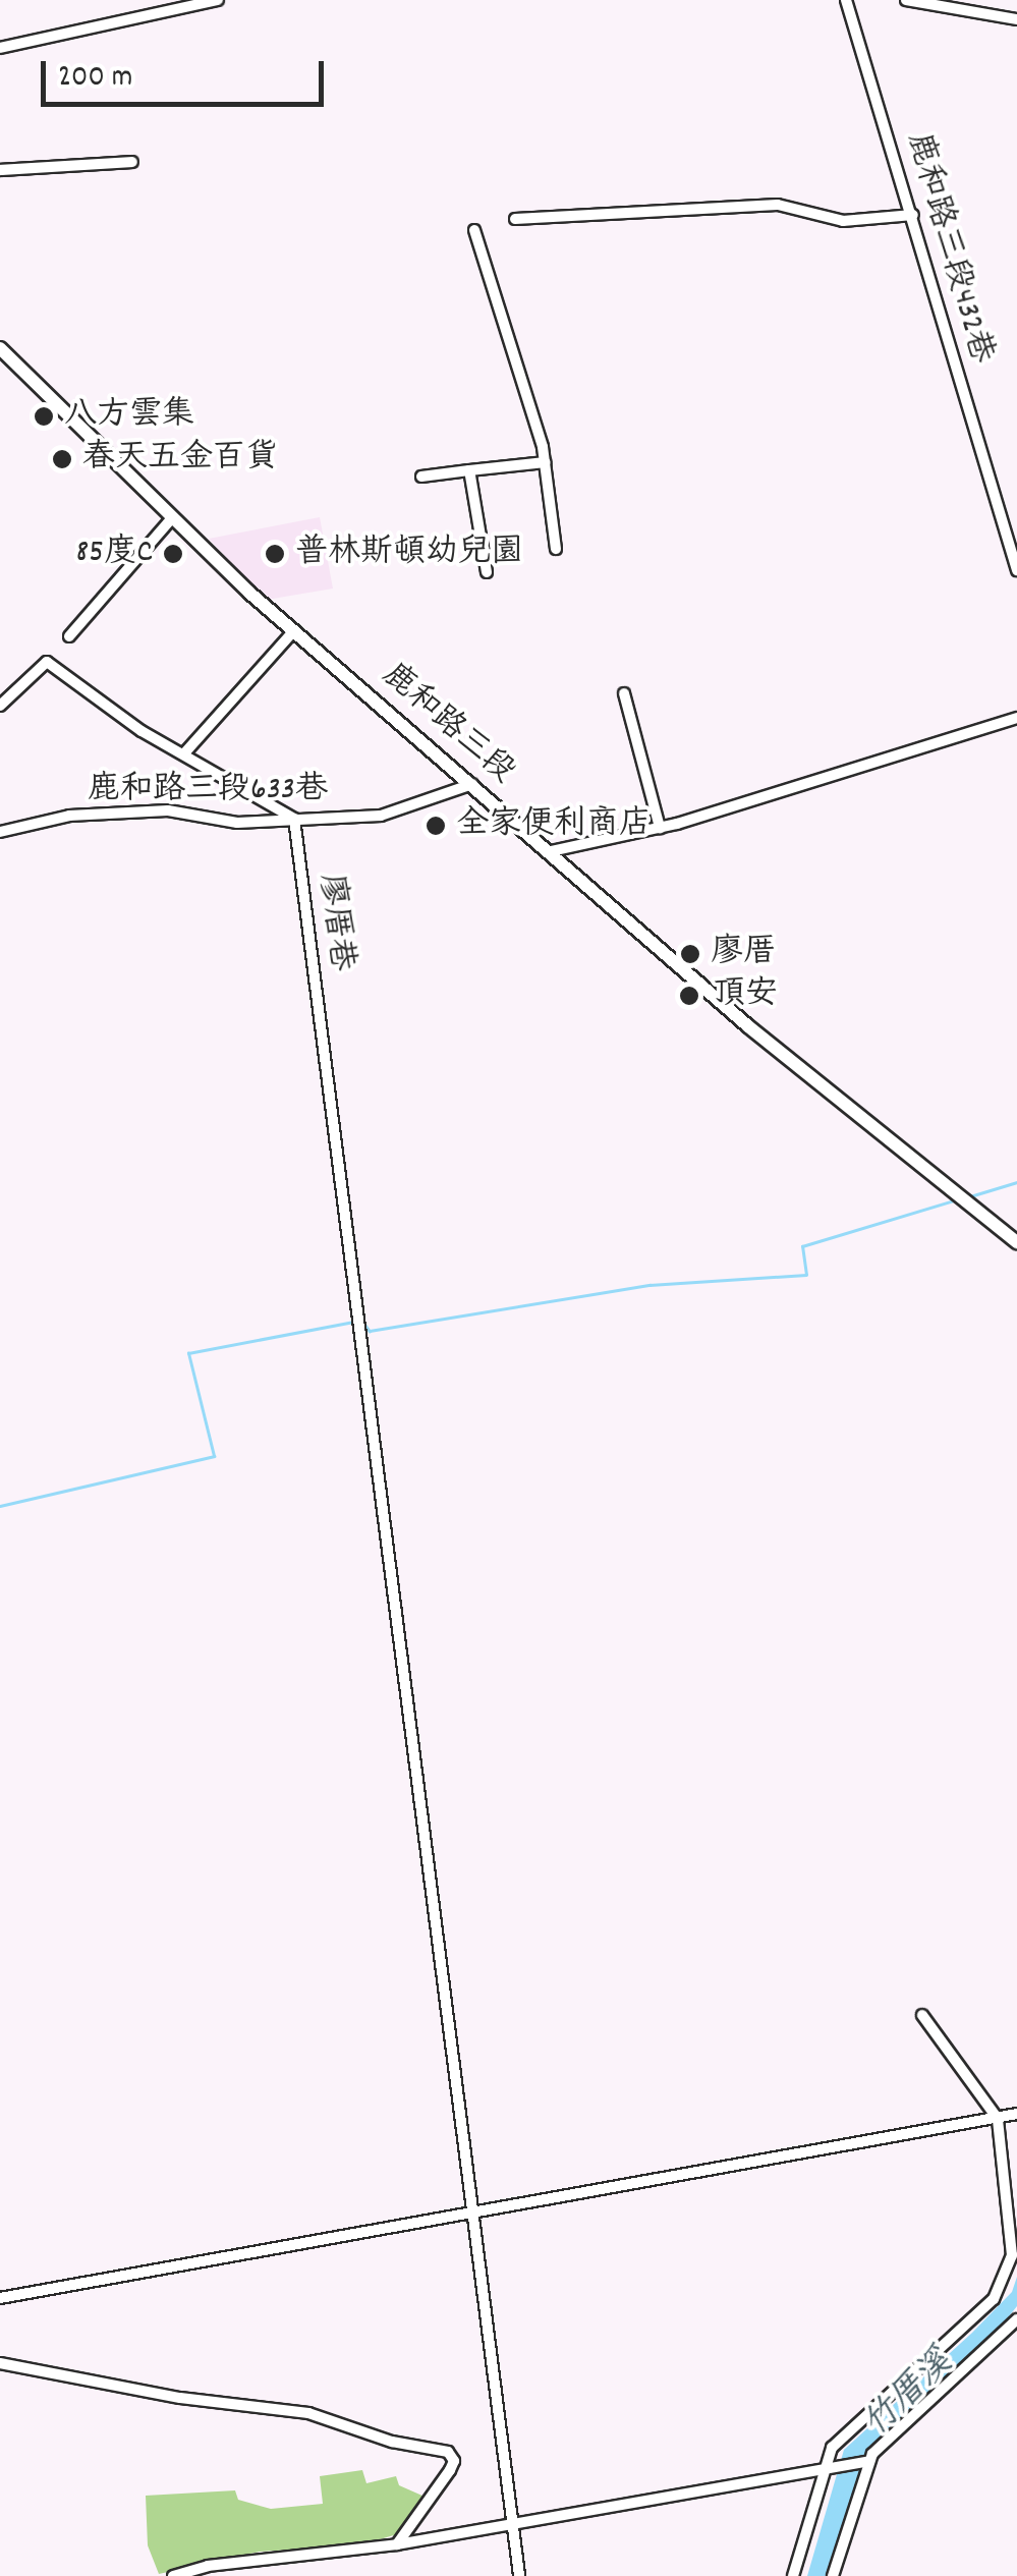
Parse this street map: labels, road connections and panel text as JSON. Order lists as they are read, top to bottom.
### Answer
{
  "streets": {
    "main road": ["鹿和路三段"],
    "street": ["鹿和路三段432巷", "鹿和路三段633巷", "廖厝巷"]
  },
  "crossings": [
    ["鹿和路三段", "鹿和路三段633巷"],
    ["鹿和路三段633巷", "廖厝巷"]
  ],
  "water": ["竹厝溪"],
  "places": [
    "八方雲集",
    "春天五金百貨",
    "85度C",
    "普林斯頓幼兒園",
    "全家便利商店",
    "廖厝",
    "頂安"
  ],
  "scale_bar": "200 m"
}
